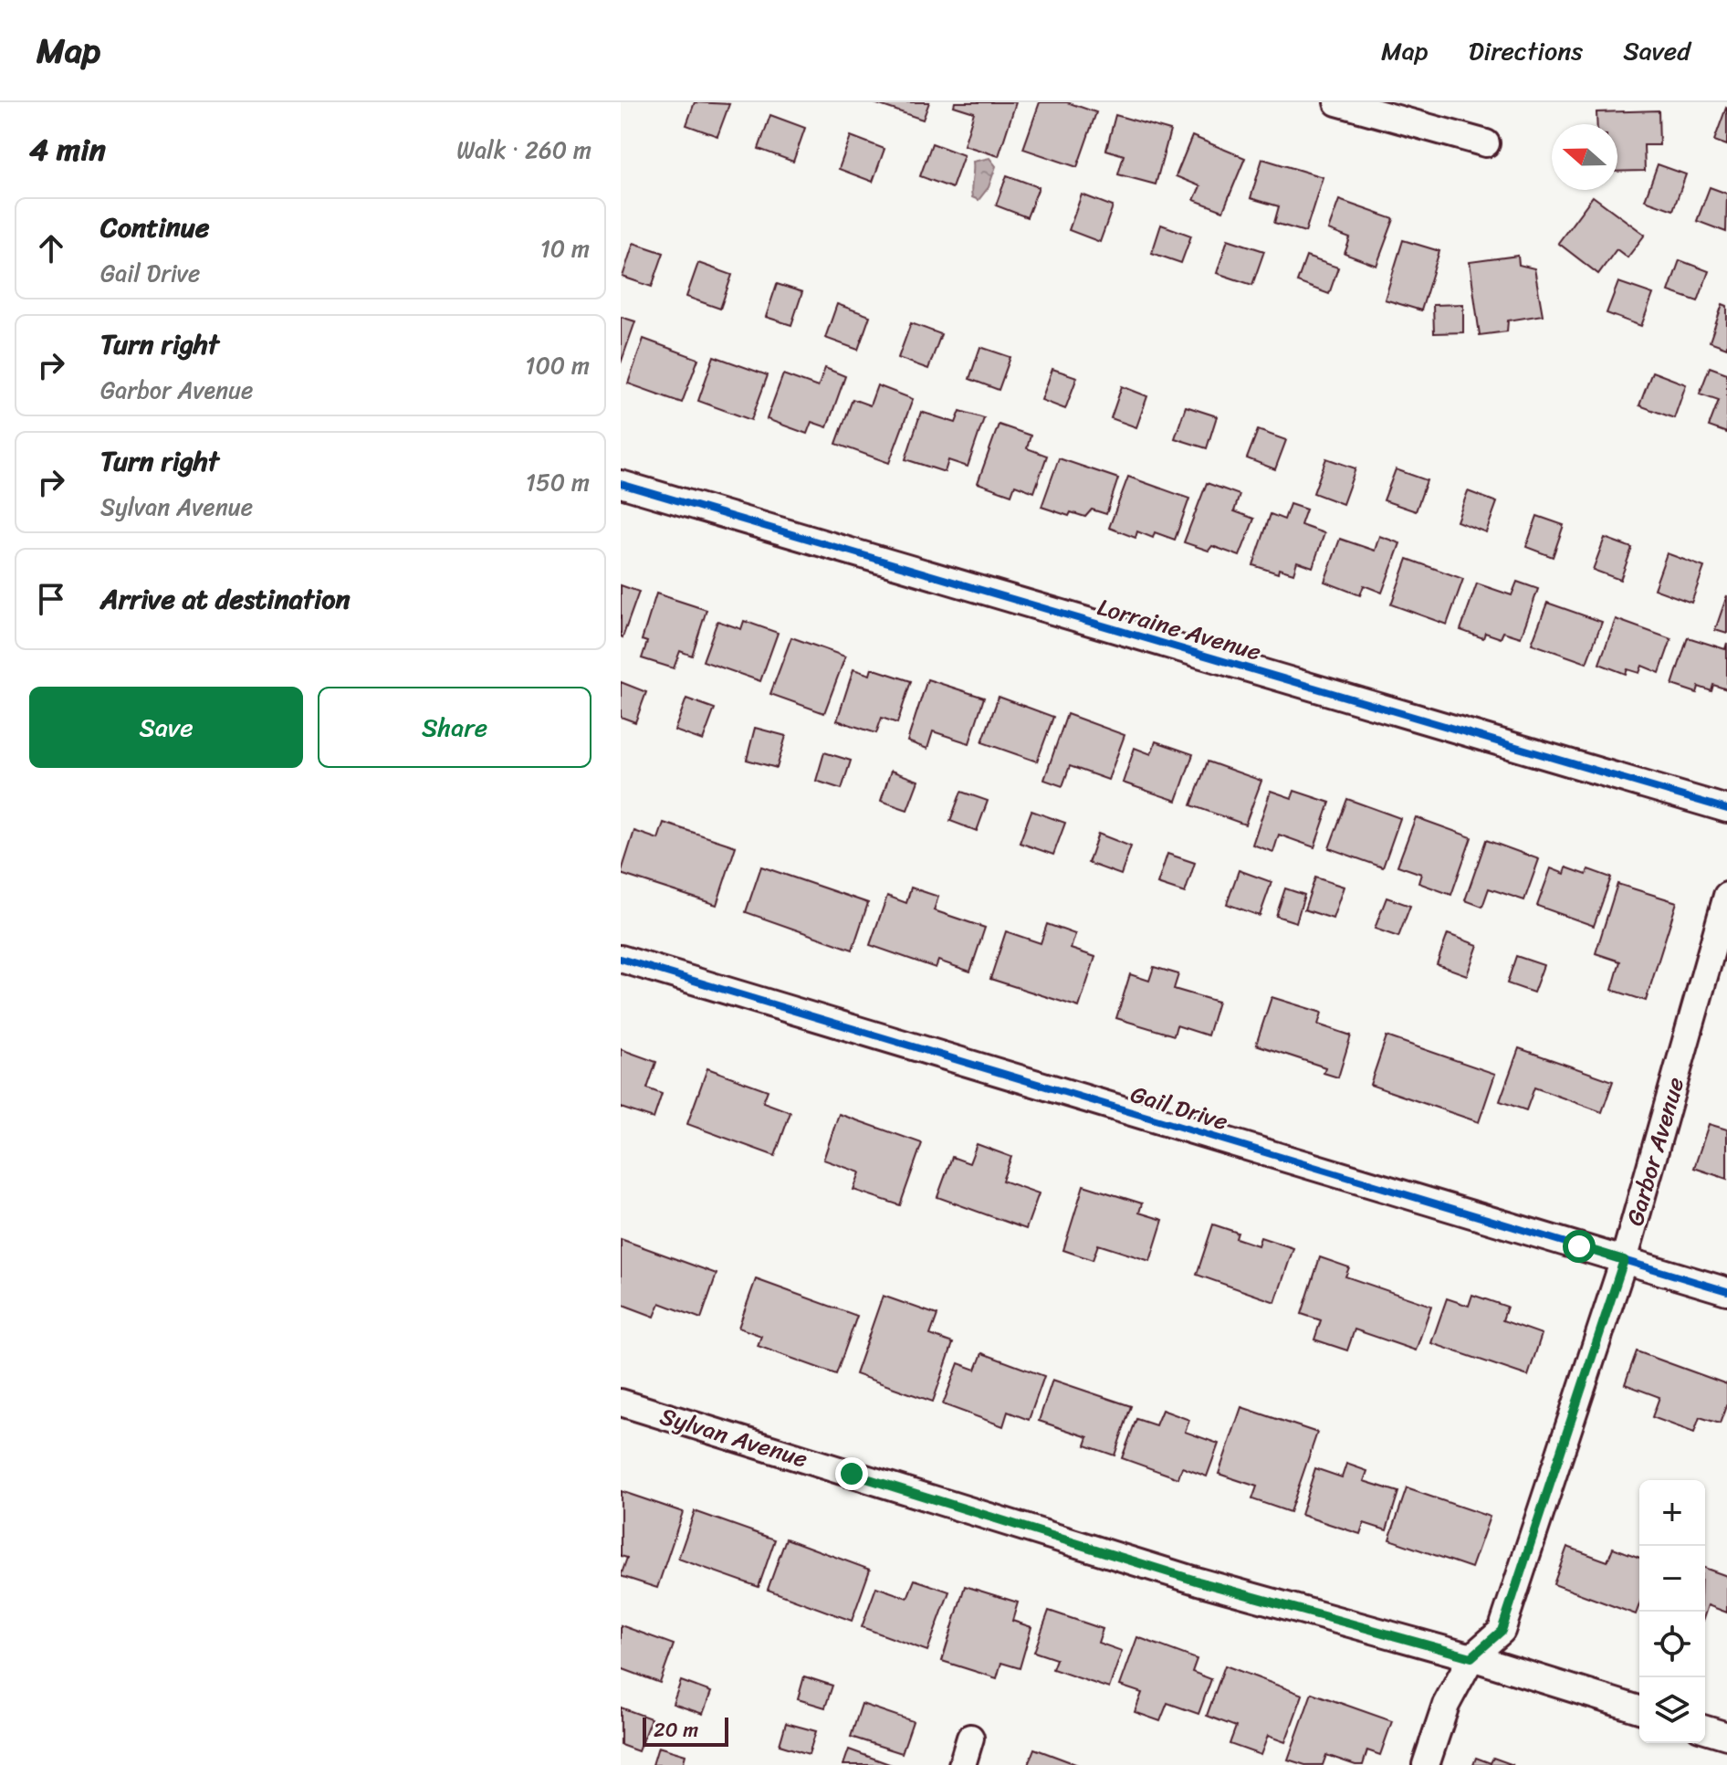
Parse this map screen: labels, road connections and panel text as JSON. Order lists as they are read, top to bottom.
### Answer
{
  "streets": {
    "street": [
      "Lorraine Avenue",
      "Gail Drive",
      "Garbor Avenue",
      "Sylvan Avenue"
    ]
  },
  "crossings": [
    ["Gail Drive", "Garbor Avenue"],
    ["Garbor Avenue", "Sylvan Avenue"]
  ],
  "scale_bar": "20 m",
  "north": "left",
  "page": {
    "header": "Map",
    "nav": ["Map", "Directions", "Saved"],
    "heading": ["4 min", "Walk · 260 m"],
    "list": [
      ["Continue", "Gail Drive", "10 m"],
      ["Turn right", "Garbor Avenue", "100 m"],
      ["Turn right", "Sylvan Avenue", "150 m"],
      "Arrive at destination"
    ],
    "buttons": ["Save", "Share"],
    "map_buttons": ["+", "−"],
    "scale": "20 m"
  }
}
